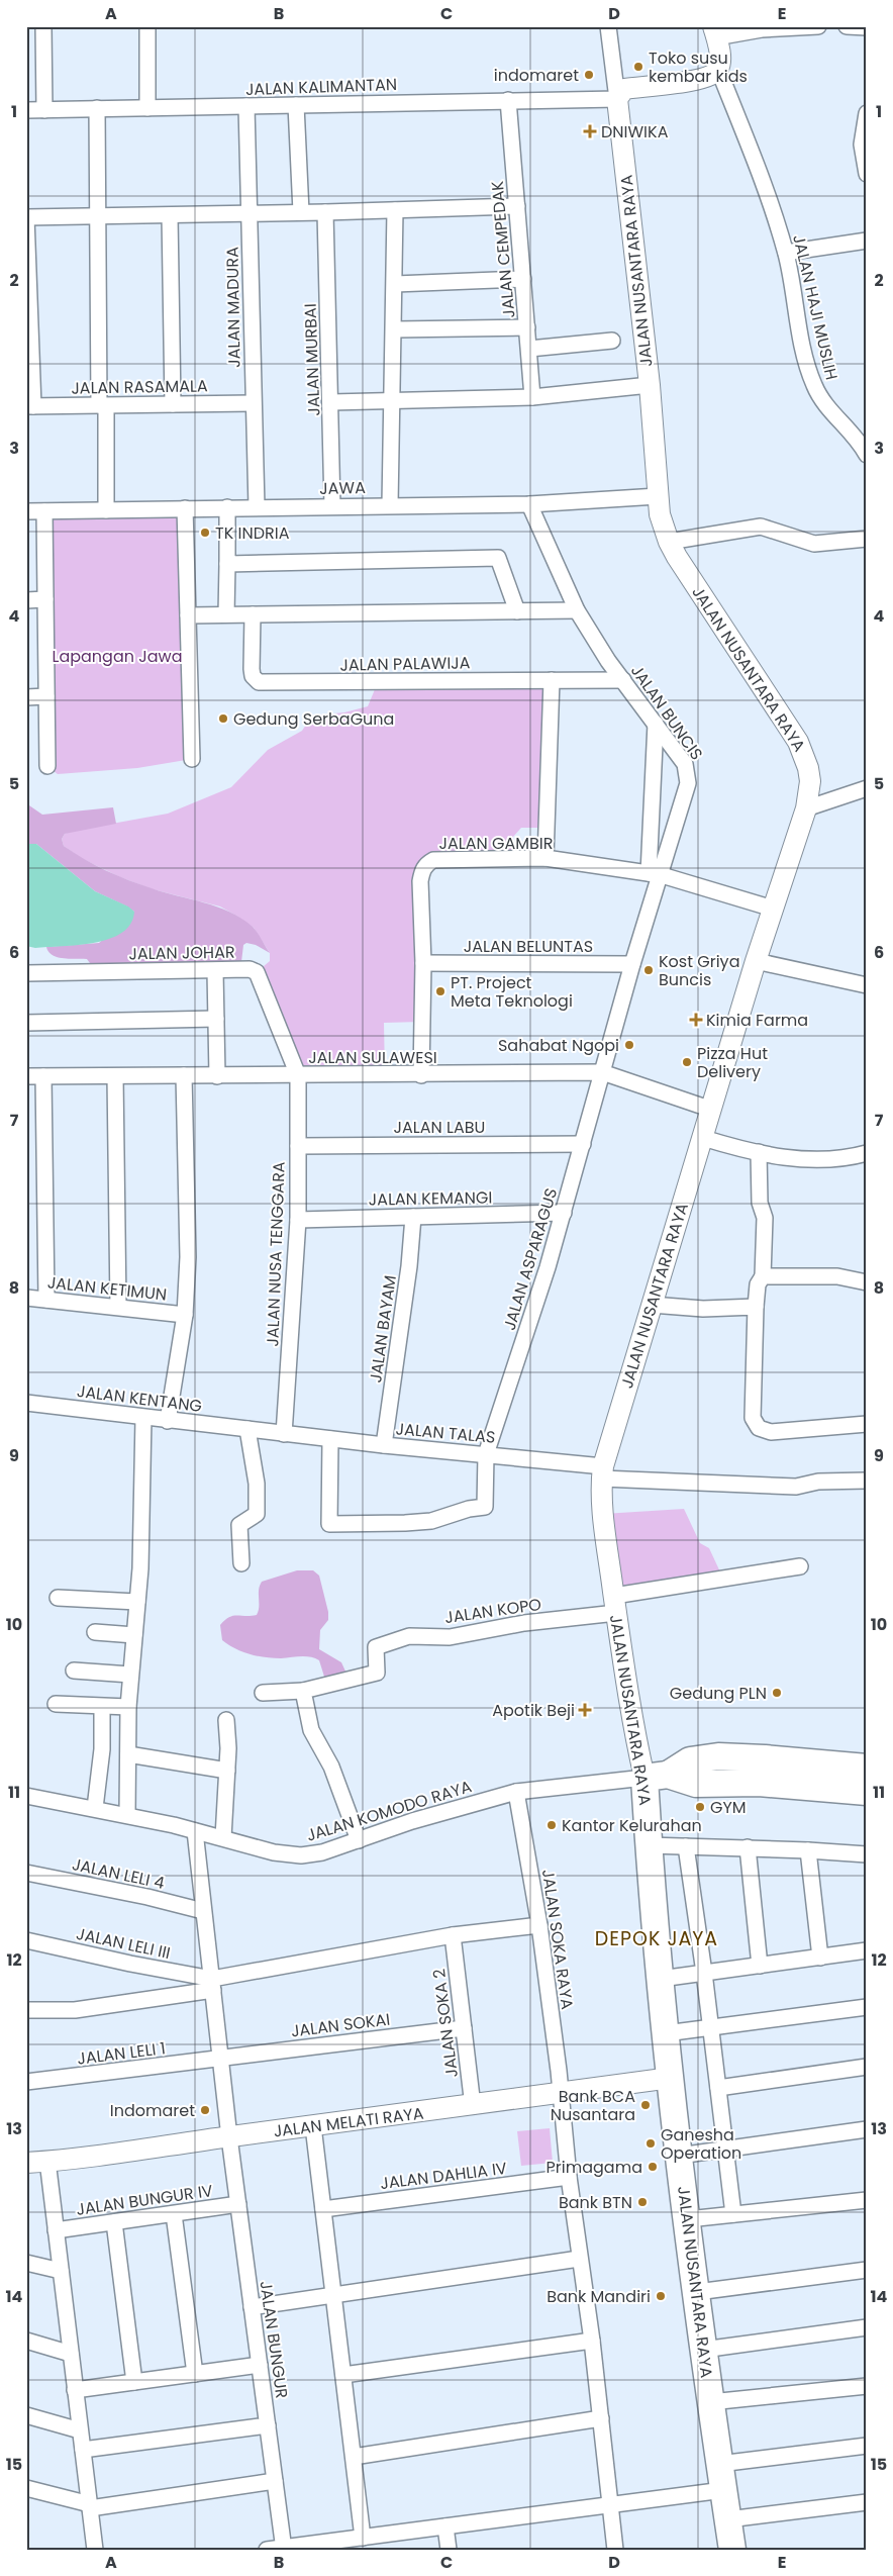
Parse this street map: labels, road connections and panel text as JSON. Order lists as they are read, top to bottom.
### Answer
{
  "streets": {
    "highway": ["JALAN NUSANTARA RAYA"],
    "street": [
      "JALAN KALIMANTAN",
      "JALAN CEMPEDAK",
      "JALAN MADURA",
      "JALAN HAJI MUSLIH",
      "JALAN MURBAI",
      "JALAN RASAMALA",
      "JAWA",
      "JALAN PALAWIJA",
      "JALAN BUNCIS",
      "JALAN GAMBIR",
      "JALAN BELUNTAS",
      "JALAN JOHAR",
      "JALAN SULAWESI",
      "JALAN LABU",
      "JALAN KEMANGI",
      "JALAN NUSA TENGGARA",
      "JALAN ASPARAGUS",
      "JALAN KETIMUN",
      "JALAN BAYAM",
      "JALAN KENTANG",
      "JALAN TALAS",
      "JALAN KOPO",
      "JALAN KOMODO RAYA",
      "JALAN LELI 4",
      "JALAN SOKA RAYA",
      "JALAN LELI III",
      "JALAN SOKA 2",
      "JALAN SOKAI",
      "JALAN LELI 1",
      "JALAN MELATI RAYA",
      "JALAN DAHLIA IV",
      "JALAN BUNGUR IV",
      "JALAN BUNGUR"
    ]
  },
  "crossings": [
    ["JALAN KALIMANTAN", "JALAN CEMPEDAK"],
    ["JALAN KALIMANTAN", "JALAN NUSANTARA RAYA"],
    ["JALAN KALIMANTAN", "JALAN MADURA"],
    ["JALAN NUSANTARA RAYA", "JAWA"],
    ["JALAN NUSANTARA RAYA", "JALAN GAMBIR"],
    ["JALAN NUSANTARA RAYA", "JALAN SULAWESI"],
    ["JALAN NUSANTARA RAYA", "JALAN TALAS"],
    ["JALAN NUSANTARA RAYA", "JALAN KOPO"],
    ["JALAN NUSANTARA RAYA", "JALAN KOMODO RAYA"],
    ["JALAN NUSANTARA RAYA", "JALAN MELATI RAYA"],
    ["JALAN MADURA", "JALAN RASAMALA"],
    ["JALAN MADURA", "JAWA"],
    ["JALAN MURBAI", "JAWA"],
    ["JAWA", "JALAN BUNCIS"],
    ["JALAN PALAWIJA", "JALAN BUNCIS"],
    ["JALAN BUNCIS", "JALAN GAMBIR"],
    ["JALAN BUNCIS", "JALAN BELUNTAS"],
    ["JALAN BUNCIS", "JALAN SULAWESI"],
    ["JALAN BUNCIS", "JALAN ASPARAGUS"],
    ["JALAN GAMBIR", "JALAN BELUNTAS"],
    ["JALAN GAMBIR", "JALAN SULAWESI"],
    ["JALAN JOHAR", "JALAN SULAWESI"],
    ["JALAN JOHAR", "JALAN NUSA TENGGARA"],
    ["JALAN SULAWESI", "JALAN NUSA TENGGARA"],
    ["JALAN SULAWESI", "JALAN ASPARAGUS"],
    ["JALAN LABU", "JALAN NUSA TENGGARA"],
    ["JALAN LABU", "JALAN ASPARAGUS"],
    ["JALAN KEMANGI", "JALAN NUSA TENGGARA"],
    ["JALAN KEMANGI", "JALAN ASPARAGUS"],
    ["JALAN KEMANGI", "JALAN BAYAM"],
    ["JALAN NUSA TENGGARA", "JALAN KENTANG"],
    ["JALAN NUSA TENGGARA", "JALAN TALAS"],
    ["JALAN ASPARAGUS", "JALAN TALAS"],
    ["JALAN BAYAM", "JALAN TALAS"],
    ["JALAN KENTANG", "JALAN TALAS"],
    ["JALAN KOMODO RAYA", "JALAN SOKA RAYA"],
    ["JALAN KOMODO RAYA", "JALAN BUNGUR"],
    ["JALAN LELI 4", "JALAN BUNGUR"],
    ["JALAN SOKA RAYA", "JALAN MELATI RAYA"],
    ["JALAN SOKA RAYA", "JALAN DAHLIA IV"],
    ["JALAN LELI III", "JALAN BUNGUR"],
    ["JALAN SOKA 2", "JALAN SOKAI"],
    ["JALAN SOKA 2", "JALAN MELATI RAYA"],
    ["JALAN SOKAI", "JALAN LELI 1"],
    ["JALAN SOKAI", "JALAN BUNGUR"],
    ["JALAN LELI 1", "JALAN BUNGUR"],
    ["JALAN MELATI RAYA", "JALAN BUNGUR"],
    ["JALAN BUNGUR IV", "JALAN BUNGUR"]
  ],
  "districts": ["DEPOK JAYA"],
  "parks": ["Lapangan Jawa"],
  "places": {
    "other": [
      "Toko susu kembar kids",
      "indomaret",
      "TK INDRIA",
      "Gedung SerbaGuna",
      "Kost Griya Buncis",
      "PT. Project Meta Teknologi",
      "Sahabat Ngopi",
      "Pizza Hut Delivery",
      "Gedung PLN",
      "GYM",
      "Kantor Kelurahan",
      "Bank BCA Nusantara",
      "Indomaret",
      "Ganesha Operation",
      "Primagama",
      "Bank BTN",
      "Bank Mandiri"
    ],
    "health": ["DNIWIKA", "Kimia Farma", "Apotik Beji"]
  },
  "grid": {
    "columns": [
      "A",
      "B",
      "C",
      "D",
      "E"
    ],
    "rows": [
      "1",
      "2",
      "3",
      "4",
      "5",
      "6",
      "7",
      "8",
      "9",
      "10",
      "11",
      "12",
      "13",
      "14",
      "15"
    ]
  }
}
